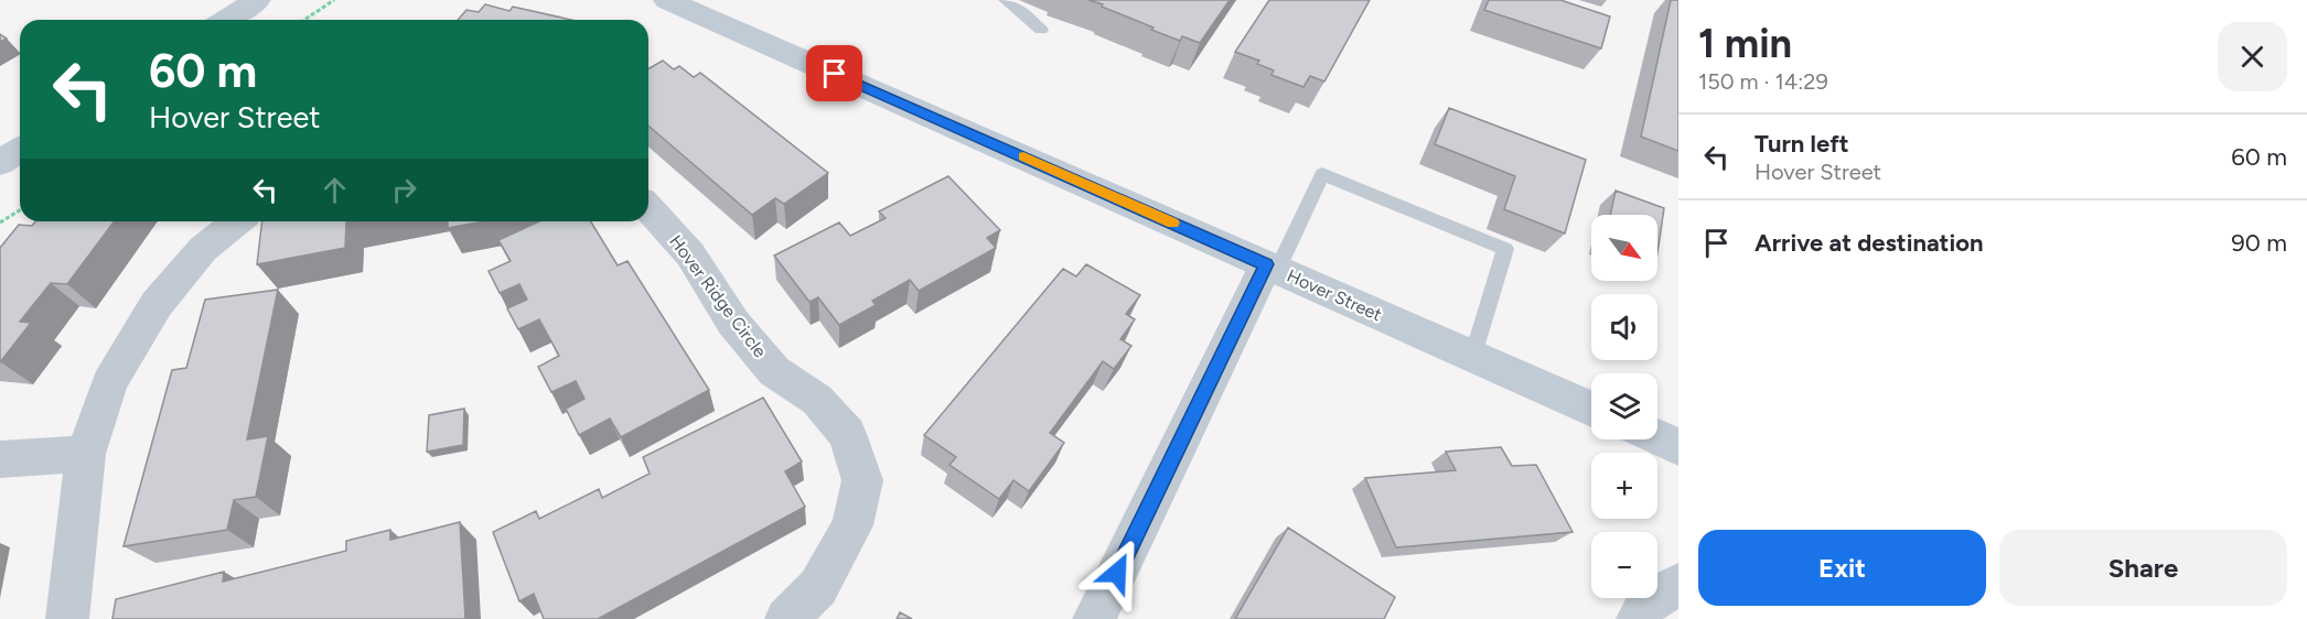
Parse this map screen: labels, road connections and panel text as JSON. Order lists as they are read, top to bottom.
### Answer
{
  "streets": {
    "main road": ["Hover Street"],
    "street": ["Hover Ridge Circle"]
  },
  "north": "bottom right",
  "page": {
    "heading": ["1 min", "150 m · 14:29"],
    "turn": ["60 m", "Hover Street"],
    "list": [
      {
        "name": "Turn left",
        "note": "Hover Street",
        "value": "60 m"
      },
      {
        "name": "Arrive at destination",
        "value": "90 m"
      }
    ],
    "map_buttons": ["+", "−"],
    "buttons": ["Exit", "Share"]
  }
}
